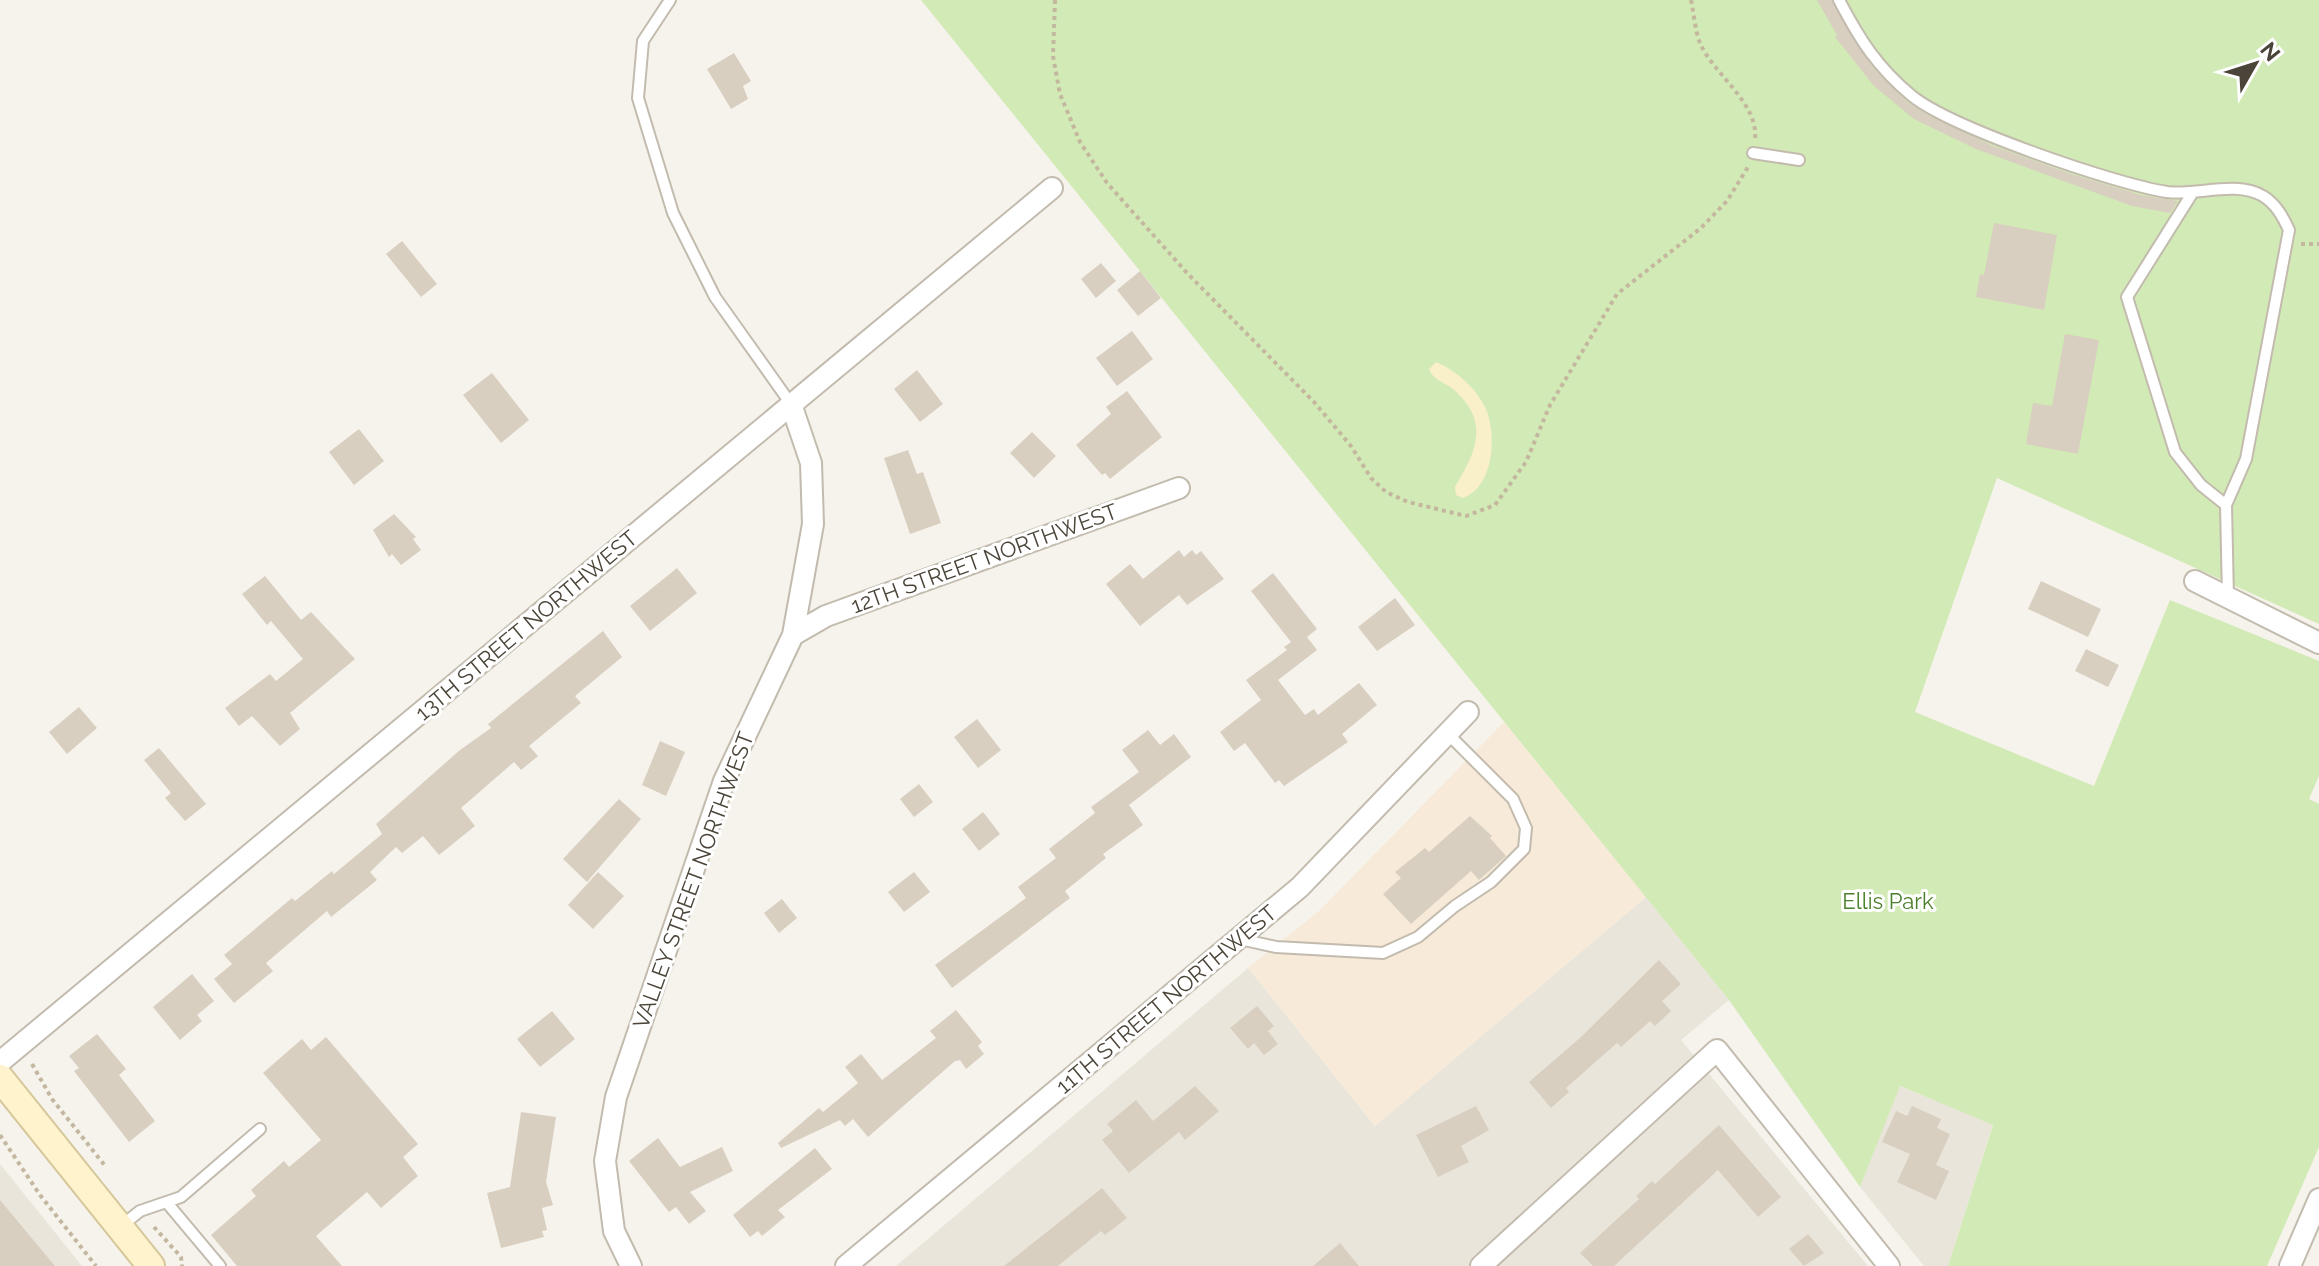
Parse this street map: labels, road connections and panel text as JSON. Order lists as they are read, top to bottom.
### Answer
{
  "streets": {
    "street": [
      "12TH STREET NORTHWEST",
      "13TH STREET NORTHWEST",
      "VALLEY STREET NORTHWEST",
      "11TH STREET NORTHWEST"
    ]
  },
  "crossings": [
    ["12TH STREET NORTHWEST", "VALLEY STREET NORTHWEST"],
    ["13TH STREET NORTHWEST", "VALLEY STREET NORTHWEST"]
  ],
  "parks": ["Ellis Park"],
  "north": "top right"
}
